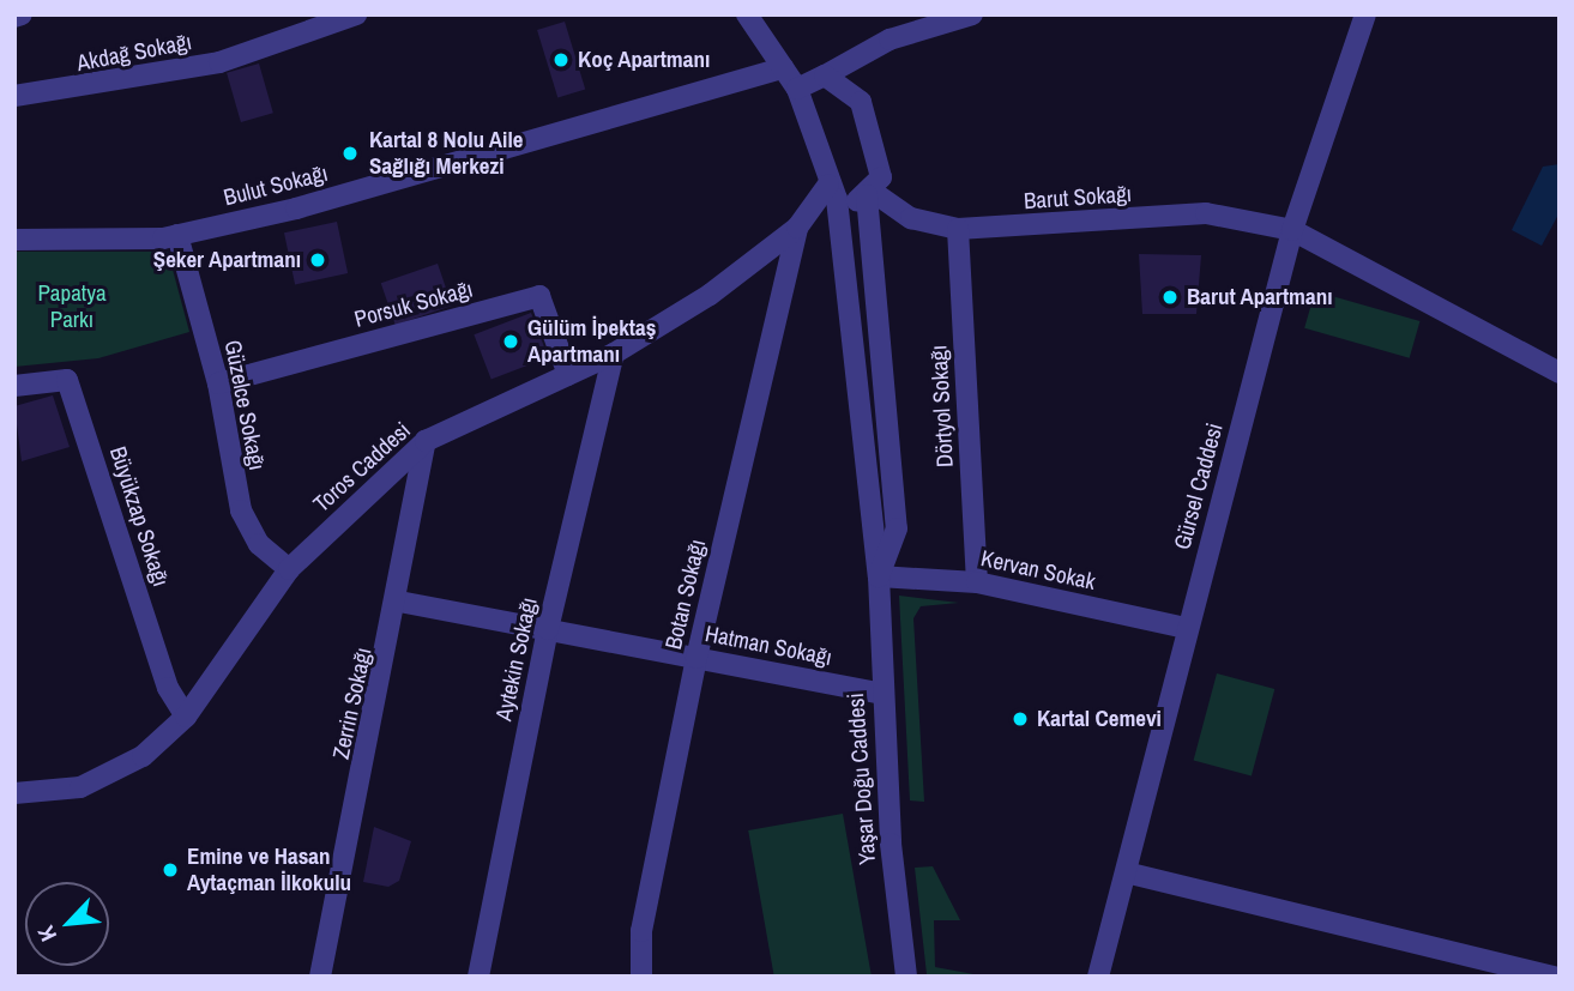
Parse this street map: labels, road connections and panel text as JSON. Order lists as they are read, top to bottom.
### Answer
{
  "streets": {
    "street": [
      "Akdağ Sokağı",
      "Bulut Sokağı",
      "Barut Sokağı",
      "Porsuk Sokağı",
      "Güzelce Sokağı",
      "Dörtyol Sokağı",
      "Toros Caddesi",
      "Gürsel Caddesi",
      "Büyükzap Sokağı",
      "Kervan Sokak",
      "Botan Sokağı",
      "Hatman Sokağı",
      "Aytekin Sokağı",
      "Zerrin Sokağı",
      "Yaşar Doğu Caddesi"
    ]
  },
  "crossings": [
    ["Bulut Sokağı", "Güzelce Sokağı"],
    ["Bulut Sokağı", "Yaşar Doğu Caddesi"],
    ["Barut Sokağı", "Dörtyol Sokağı"],
    ["Barut Sokağı", "Gürsel Caddesi"],
    ["Barut Sokağı", "Yaşar Doğu Caddesi"],
    ["Porsuk Sokağı", "Güzelce Sokağı"],
    ["Porsuk Sokağı", "Toros Caddesi"],
    ["Güzelce Sokağı", "Toros Caddesi"],
    ["Dörtyol Sokağı", "Kervan Sokak"],
    ["Toros Caddesi", "Büyükzap Sokağı"],
    ["Toros Caddesi", "Botan Sokağı"],
    ["Toros Caddesi", "Aytekin Sokağı"],
    ["Toros Caddesi", "Zerrin Sokağı"],
    ["Toros Caddesi", "Yaşar Doğu Caddesi"],
    ["Gürsel Caddesi", "Kervan Sokak"],
    ["Kervan Sokak", "Yaşar Doğu Caddesi"],
    ["Botan Sokağı", "Hatman Sokağı"],
    ["Hatman Sokağı", "Aytekin Sokağı"],
    ["Hatman Sokağı", "Zerrin Sokağı"],
    ["Hatman Sokağı", "Yaşar Doğu Caddesi"]
  ],
  "parks": ["Papatya Parkı"],
  "places": [
    "Koç Apartmanı",
    "Kartal 8 Nolu Aile Sağlığı Merkezi",
    "Şeker Apartmanı",
    "Barut Apartmanı",
    "Gülüm İpektaş Apartmanı",
    "Kartal Cemevi",
    "Emine ve Hasan Aytaçman İlkokulu"
  ],
  "north": "bottom left"
}
